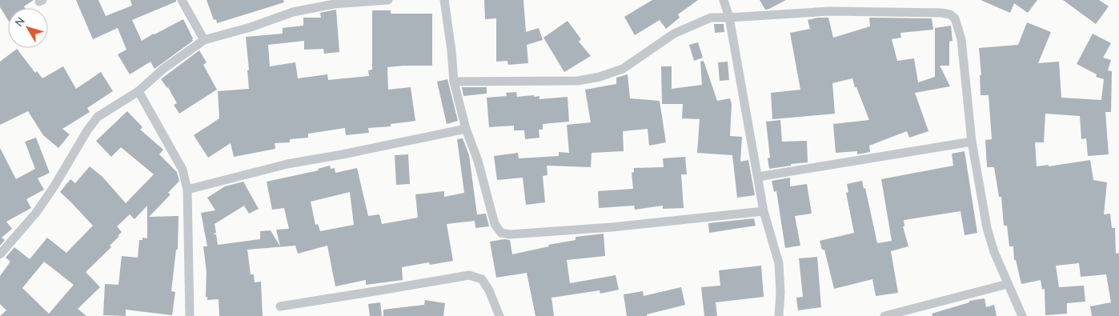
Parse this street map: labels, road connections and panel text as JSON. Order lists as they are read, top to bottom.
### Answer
{
  "north": "top left"
}
